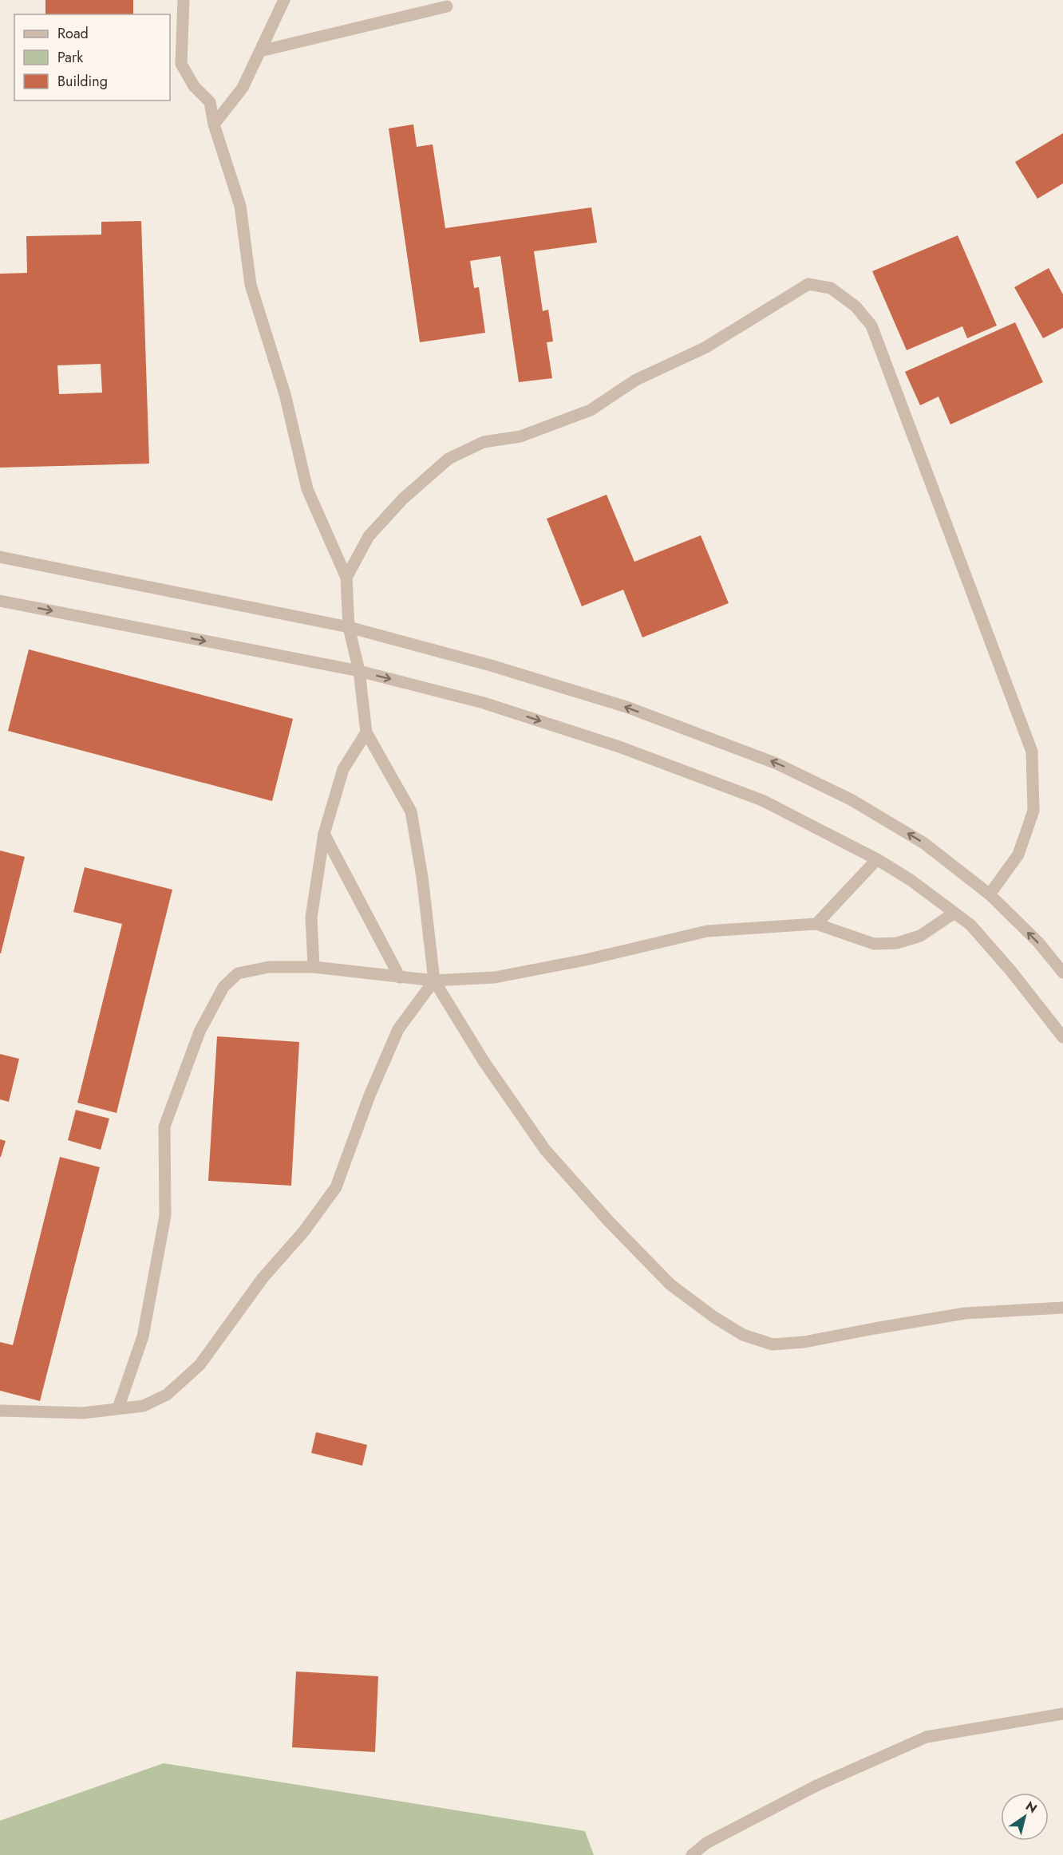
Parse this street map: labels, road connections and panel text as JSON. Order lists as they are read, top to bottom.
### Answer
{
  "legend": ["Road", "Park", "Building"],
  "north": "top right"
}
